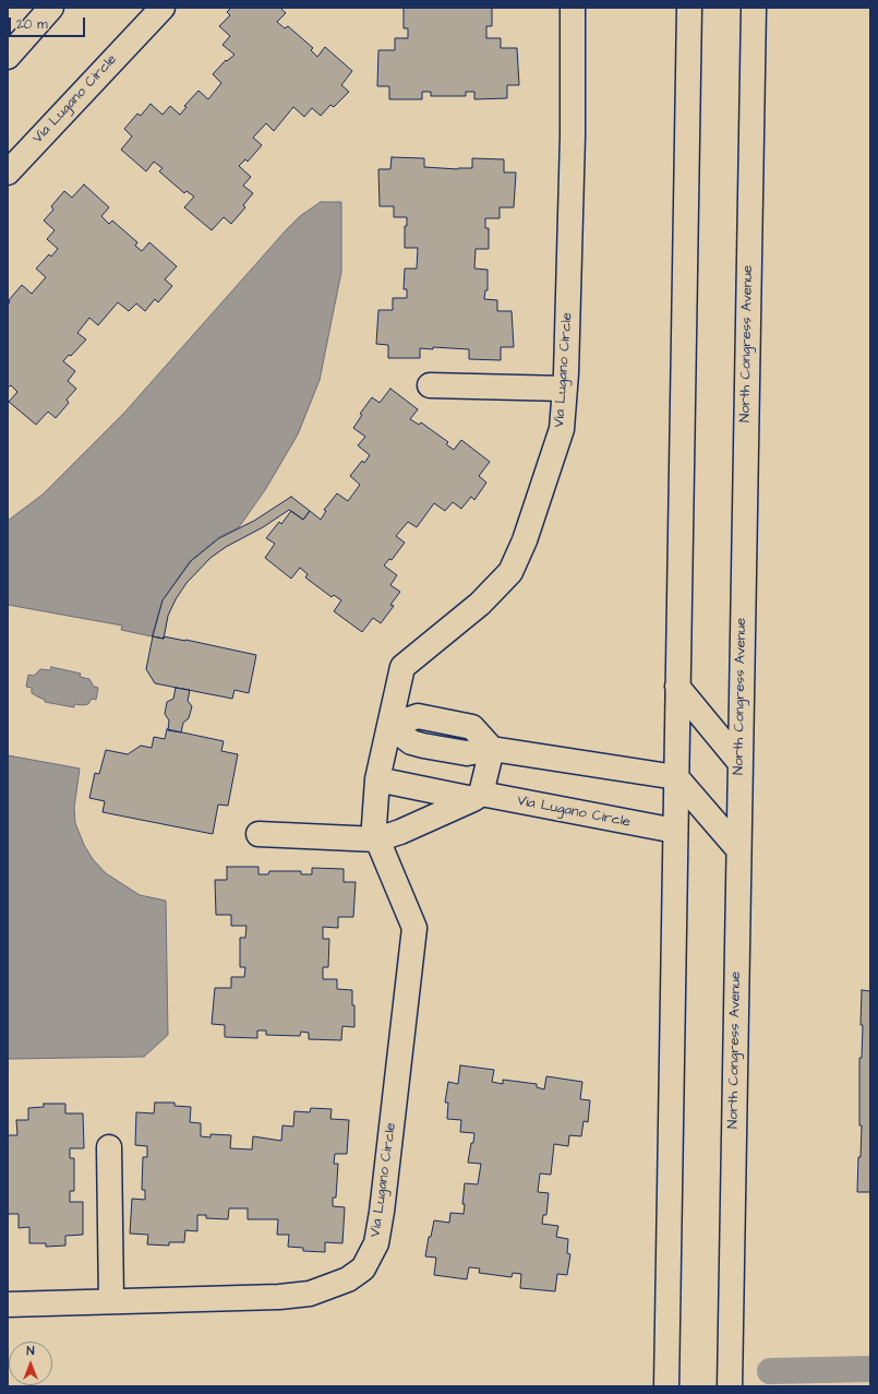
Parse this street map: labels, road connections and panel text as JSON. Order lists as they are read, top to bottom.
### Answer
{
  "streets": {
    "main road": ["Via Lugano Circle", "North Congress Avenue"]
  },
  "scale_bar": "20 m",
  "north": "top"
}
